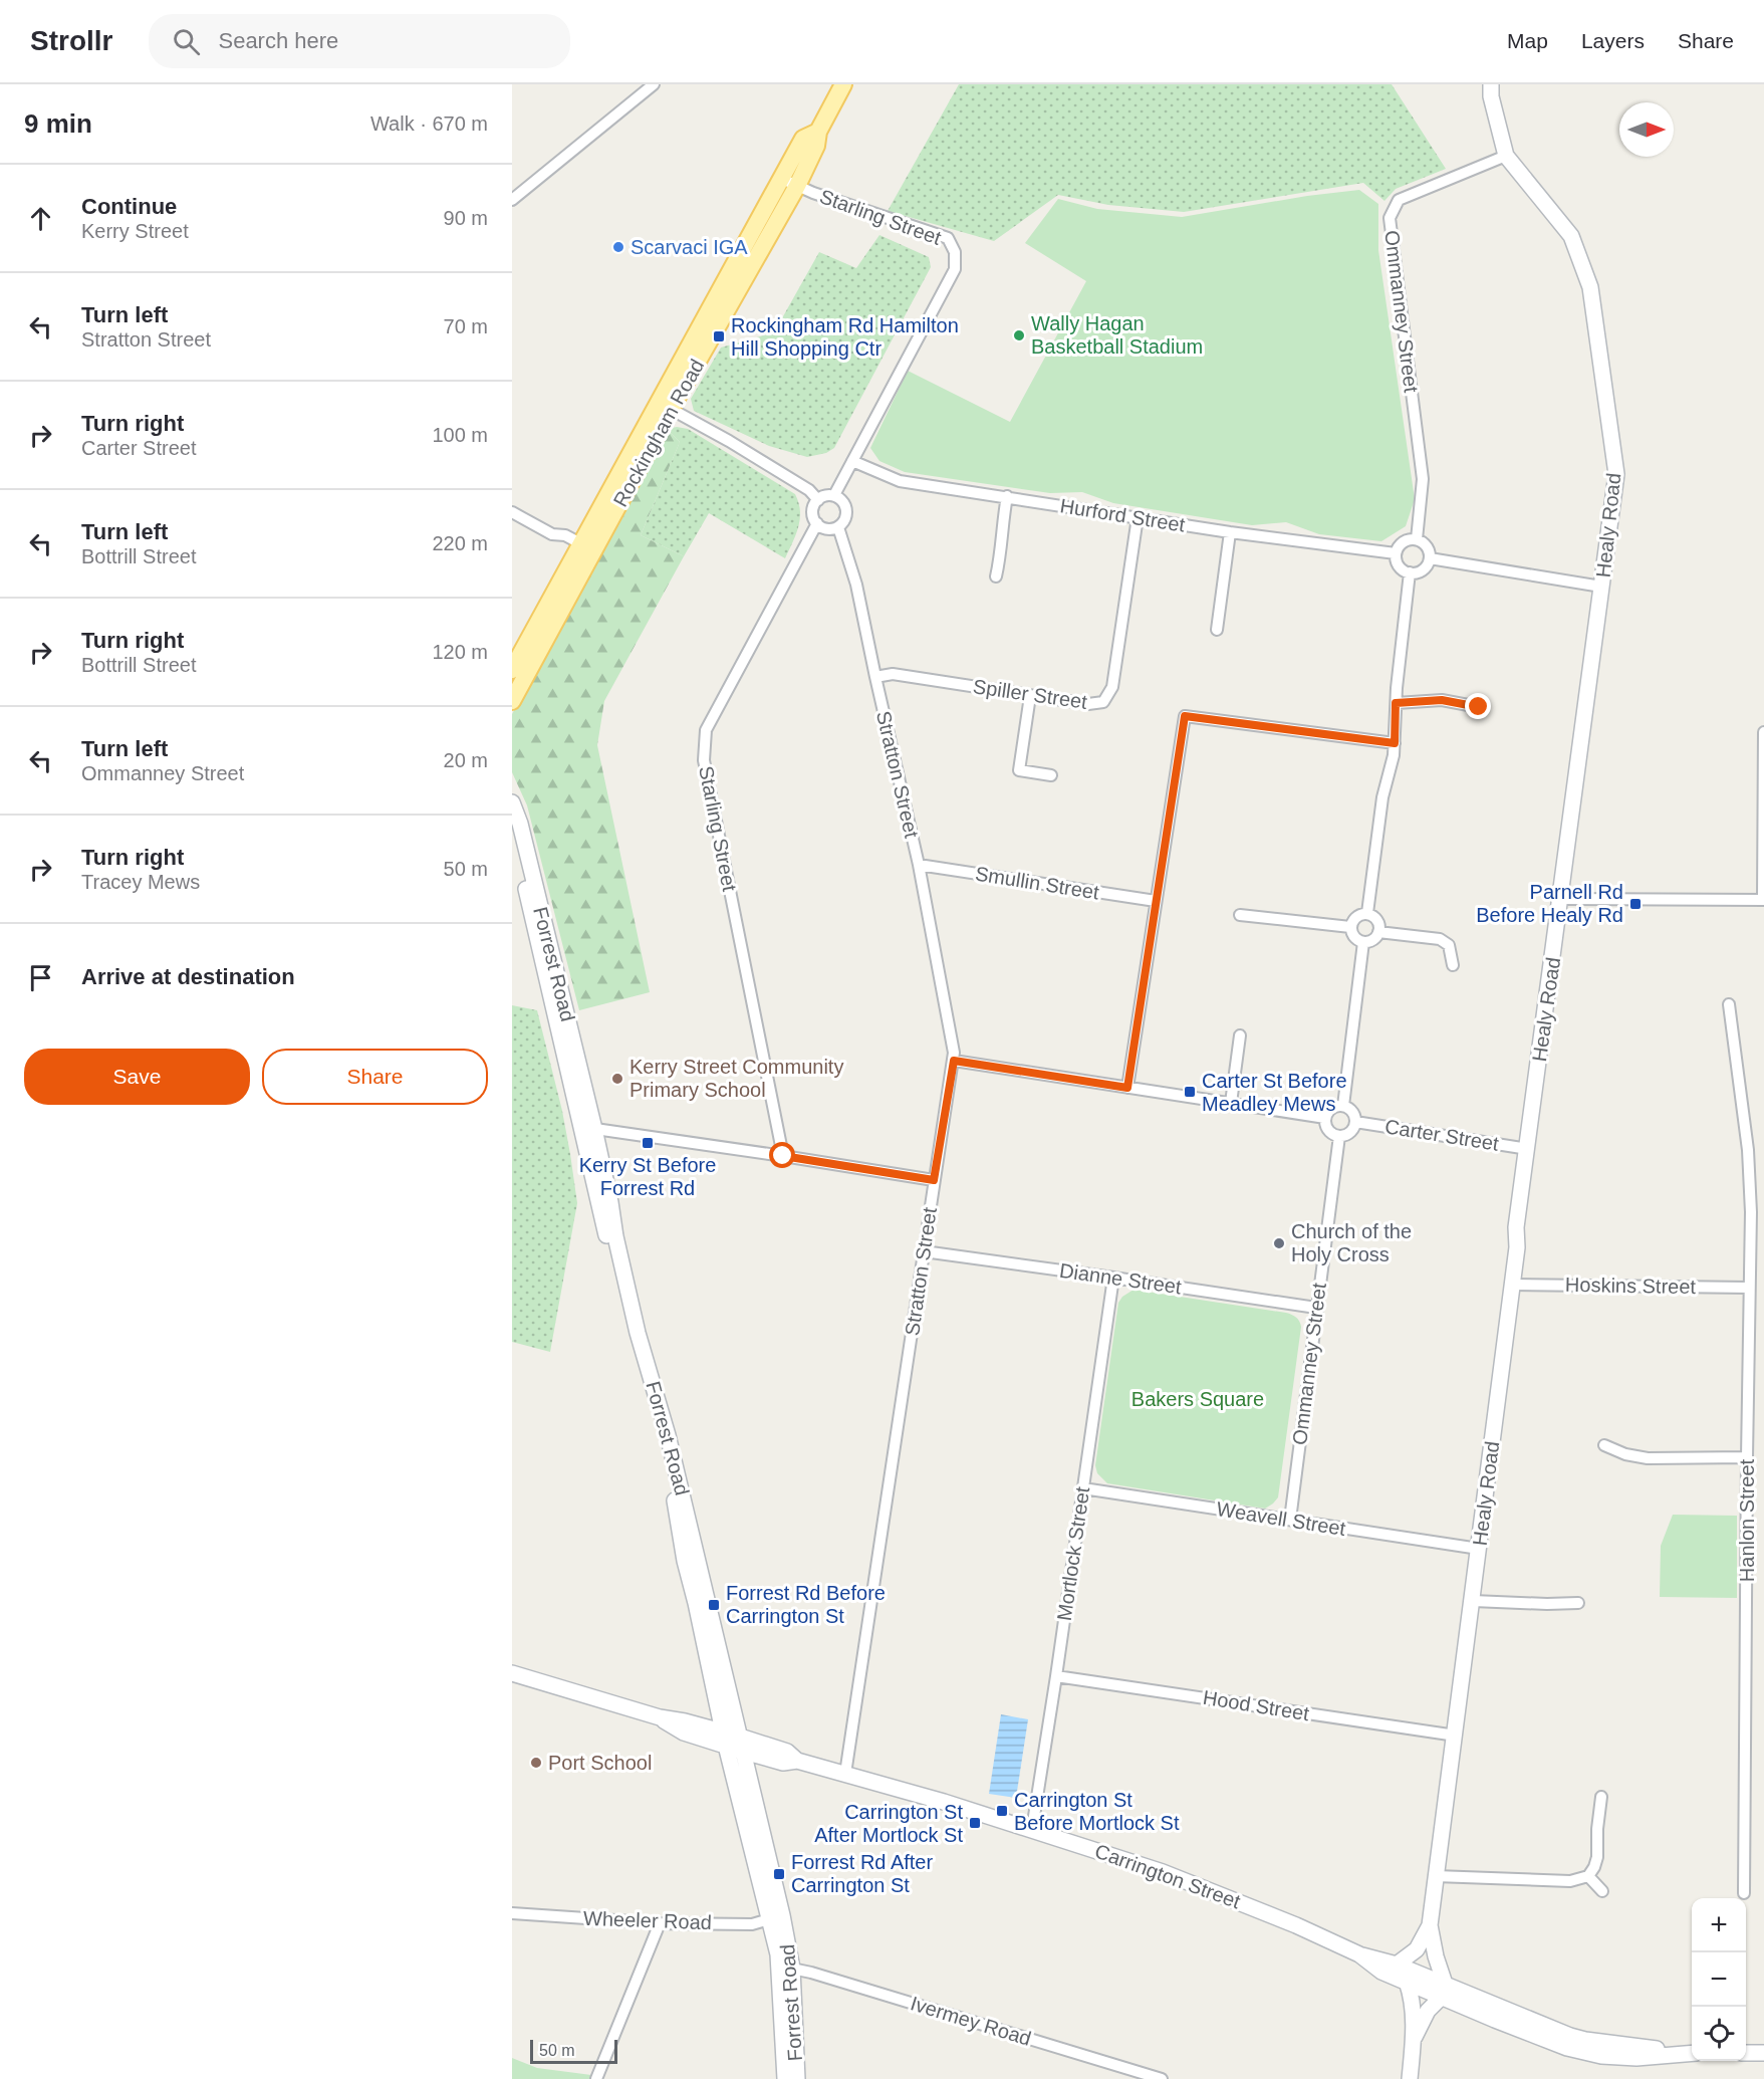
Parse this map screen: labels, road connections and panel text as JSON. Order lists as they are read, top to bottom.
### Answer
{
  "streets": {
    "main road": [
      "Rockingham Road",
      "Healy Road",
      "Forrest Road",
      "Carrington Street"
    ],
    "street": [
      "Starling Street",
      "Ommanney Street",
      "Hurford Street",
      "Spiller Street",
      "Stratton Street",
      "Smullin Street",
      "Carter Street",
      "Dianne Street",
      "Hoskins Street",
      "Weavell Street",
      "Hanlon Street",
      "Mortlock Street",
      "Hood Street",
      "Wheeler Road",
      "Ivermey Road"
    ]
  },
  "crossings": [
    ["Starling Street", "Rockingham Road"],
    ["Starling Street", "Hurford Street"],
    ["Starling Street", "Stratton Street"],
    ["Ommanney Street", "Hurford Street"],
    ["Ommanney Street", "Healy Road"],
    ["Ommanney Street", "Carter Street"],
    ["Ommanney Street", "Dianne Street"],
    ["Ommanney Street", "Weavell Street"],
    ["Hurford Street", "Spiller Street"],
    ["Healy Road", "Carter Street"],
    ["Healy Road", "Hoskins Street"],
    ["Healy Road", "Weavell Street"],
    ["Healy Road", "Hood Street"],
    ["Healy Road", "Carrington Street"],
    ["Spiller Street", "Stratton Street"],
    ["Stratton Street", "Smullin Street"],
    ["Stratton Street", "Dianne Street"],
    ["Stratton Street", "Carrington Street"],
    ["Forrest Road", "Carrington Street"],
    ["Forrest Road", "Wheeler Road"],
    ["Forrest Road", "Ivermey Road"],
    ["Dianne Street", "Mortlock Street"],
    ["Hoskins Street", "Hanlon Street"],
    ["Weavell Street", "Mortlock Street"],
    ["Mortlock Street", "Hood Street"],
    ["Mortlock Street", "Carrington Street"]
  ],
  "parks": ["Bakers Square"],
  "places": {
    "other": [
      "Scarvaci IGA",
      "Wally Hagan Basketball Stadium",
      "Kerry Street Community Primary School",
      "Church of the Holy Cross",
      "Port School"
    ],
    "transit": [
      "Rockingham Rd Hamilton Hill Shopping Ctr",
      "Parnell Rd Before Healy Rd",
      "Carter St Before Meadley Mews",
      "Kerry St Before Forrest Rd",
      "Forrest Rd Before Carrington St",
      "Carrington St Before Mortlock St",
      "Carrington St After Mortlock St",
      "Forrest Rd After Carrington St"
    ]
  },
  "scale_bar": "50 m",
  "north": "right",
  "page": {
    "header": "Strollr",
    "search": "Search here",
    "nav": ["Map", "Layers", "Share"],
    "heading": ["9 min", "Walk · 670 m"],
    "list": [
      ["Continue", "Kerry Street", "90 m"],
      ["Turn left", "Stratton Street", "70 m"],
      ["Turn right", "Carter Street", "100 m"],
      ["Turn left", "Bottrill Street", "220 m"],
      ["Turn right", "Bottrill Street", "120 m"],
      ["Turn left", "Ommanney Street", "20 m"],
      ["Turn right", "Tracey Mews", "50 m"],
      "Arrive at destination"
    ],
    "buttons": ["Save", "Share"],
    "map_buttons": ["+", "−"],
    "scale": "50 m"
  }
}
